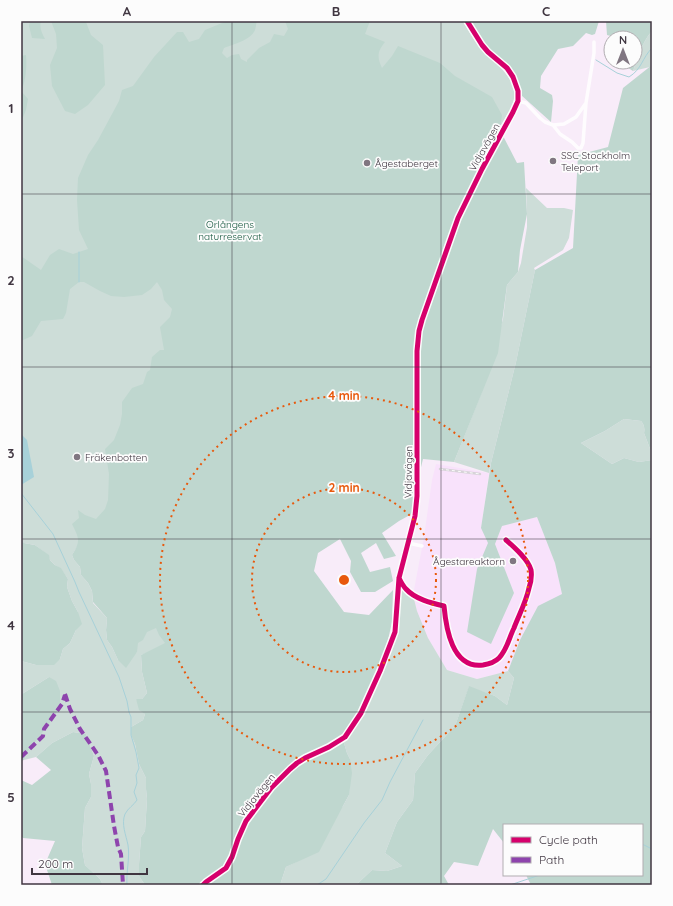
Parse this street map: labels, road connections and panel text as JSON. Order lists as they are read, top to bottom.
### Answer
{
  "streets": {
    "street": ["Vidjavägen"]
  },
  "parks": ["Orlångens naturreservat"],
  "places": [
    "SSC Stockholm Teleport",
    "Ågestaberget",
    "Fräkenbotten",
    "Ågestareaktorn"
  ],
  "legend": ["Cycle path", "Path"],
  "scale_bar": "200 m",
  "north": "top",
  "grid": {
    "columns": ["A", "B", "C"],
    "rows": [
      "1",
      "2",
      "3",
      "4",
      "5"
    ]
  },
  "rings": ["4 min", "2 min"]
}
